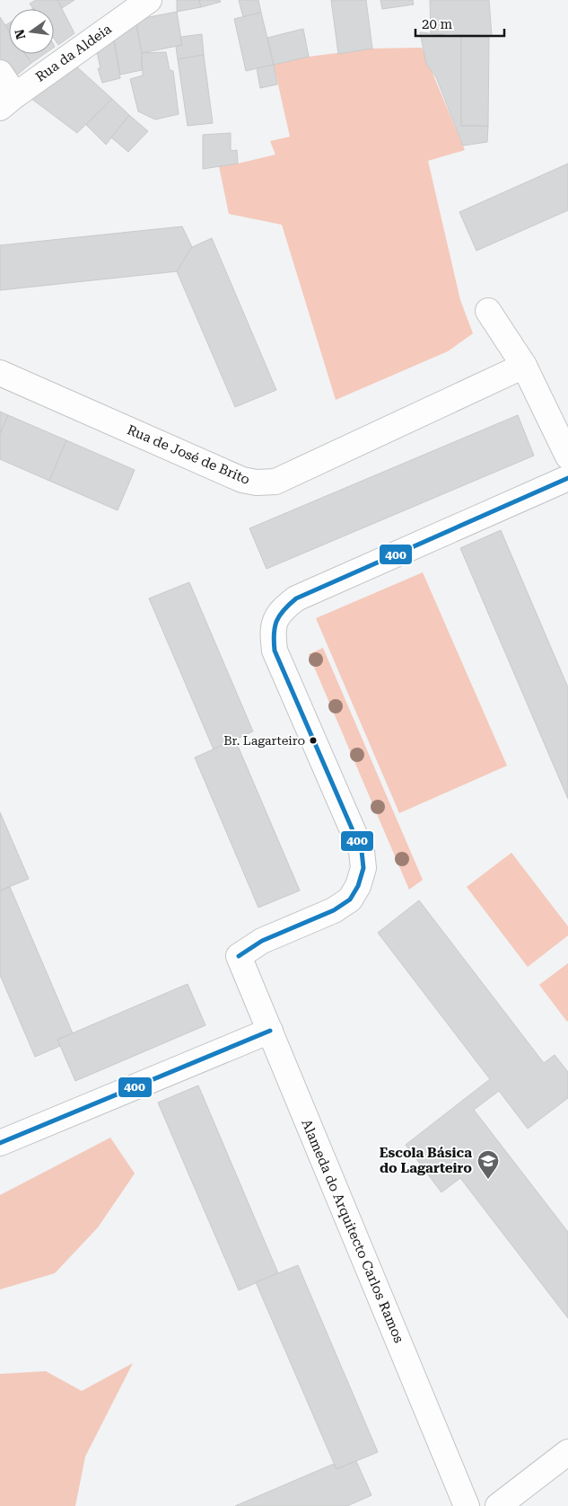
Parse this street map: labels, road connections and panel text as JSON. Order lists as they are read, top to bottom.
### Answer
{
  "streets": {
    "street": ["Rua da Aldeia", "Rua de José de Brito", "Alameda do Arquitecto Carlos Ramos"]
  },
  "places": {
    "other": ["Br. Lagarteiro"],
    "school or university": ["Escola Básica do Lagarteiro"]
  },
  "lines": ["transit line 400"],
  "scale_bar": "20 m",
  "north": "left"
}
